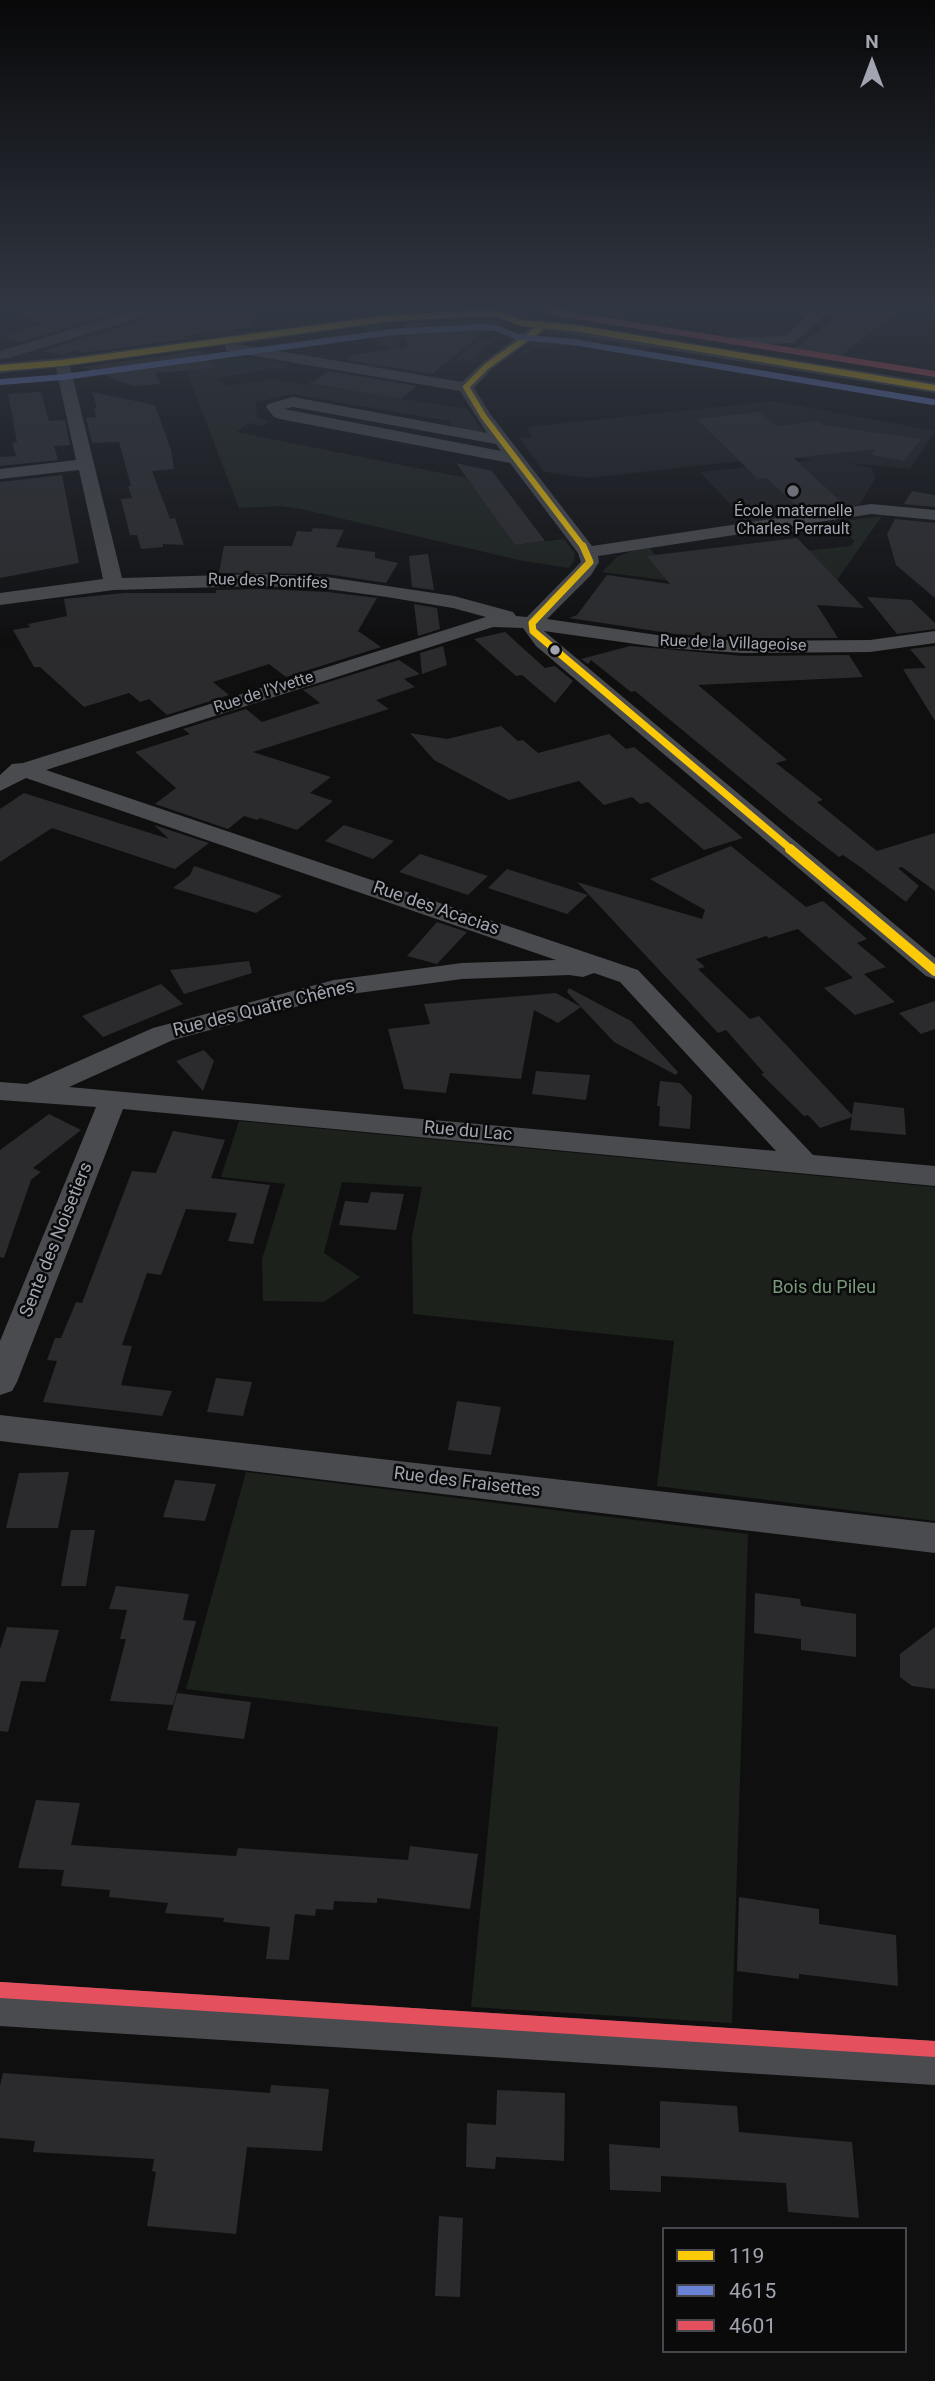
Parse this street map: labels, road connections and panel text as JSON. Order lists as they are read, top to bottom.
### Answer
{
  "streets": {
    "street": [
      "Rue des Pontifes",
      "Rue de la Villageoise",
      "Rue de l'Yvette",
      "Rue des Acacias",
      "Rue des Quatre Chênes",
      "Rue du Lac",
      "Sente des Noisetiers",
      "Rue des Fraisettes"
    ]
  },
  "crossings": [
    ["Rue des Pontifes", "Rue de la Villageoise"],
    ["Rue des Pontifes", "Rue de l'Yvette"],
    ["Rue de la Villageoise", "Rue de l'Yvette"],
    ["Rue de l'Yvette", "Rue des Acacias"],
    ["Rue des Acacias", "Rue des Quatre Chênes"],
    ["Rue des Acacias", "Rue du Lac"],
    ["Rue des Quatre Chênes", "Rue du Lac"],
    ["Rue du Lac", "Sente des Noisetiers"]
  ],
  "parks": ["Bois du Pileu"],
  "places": ["École maternelle Charles Perrault"],
  "lines": ["transit line 119", "transit line 4601"],
  "legend": ["119", "4615", "4601"],
  "north": "top"
}
